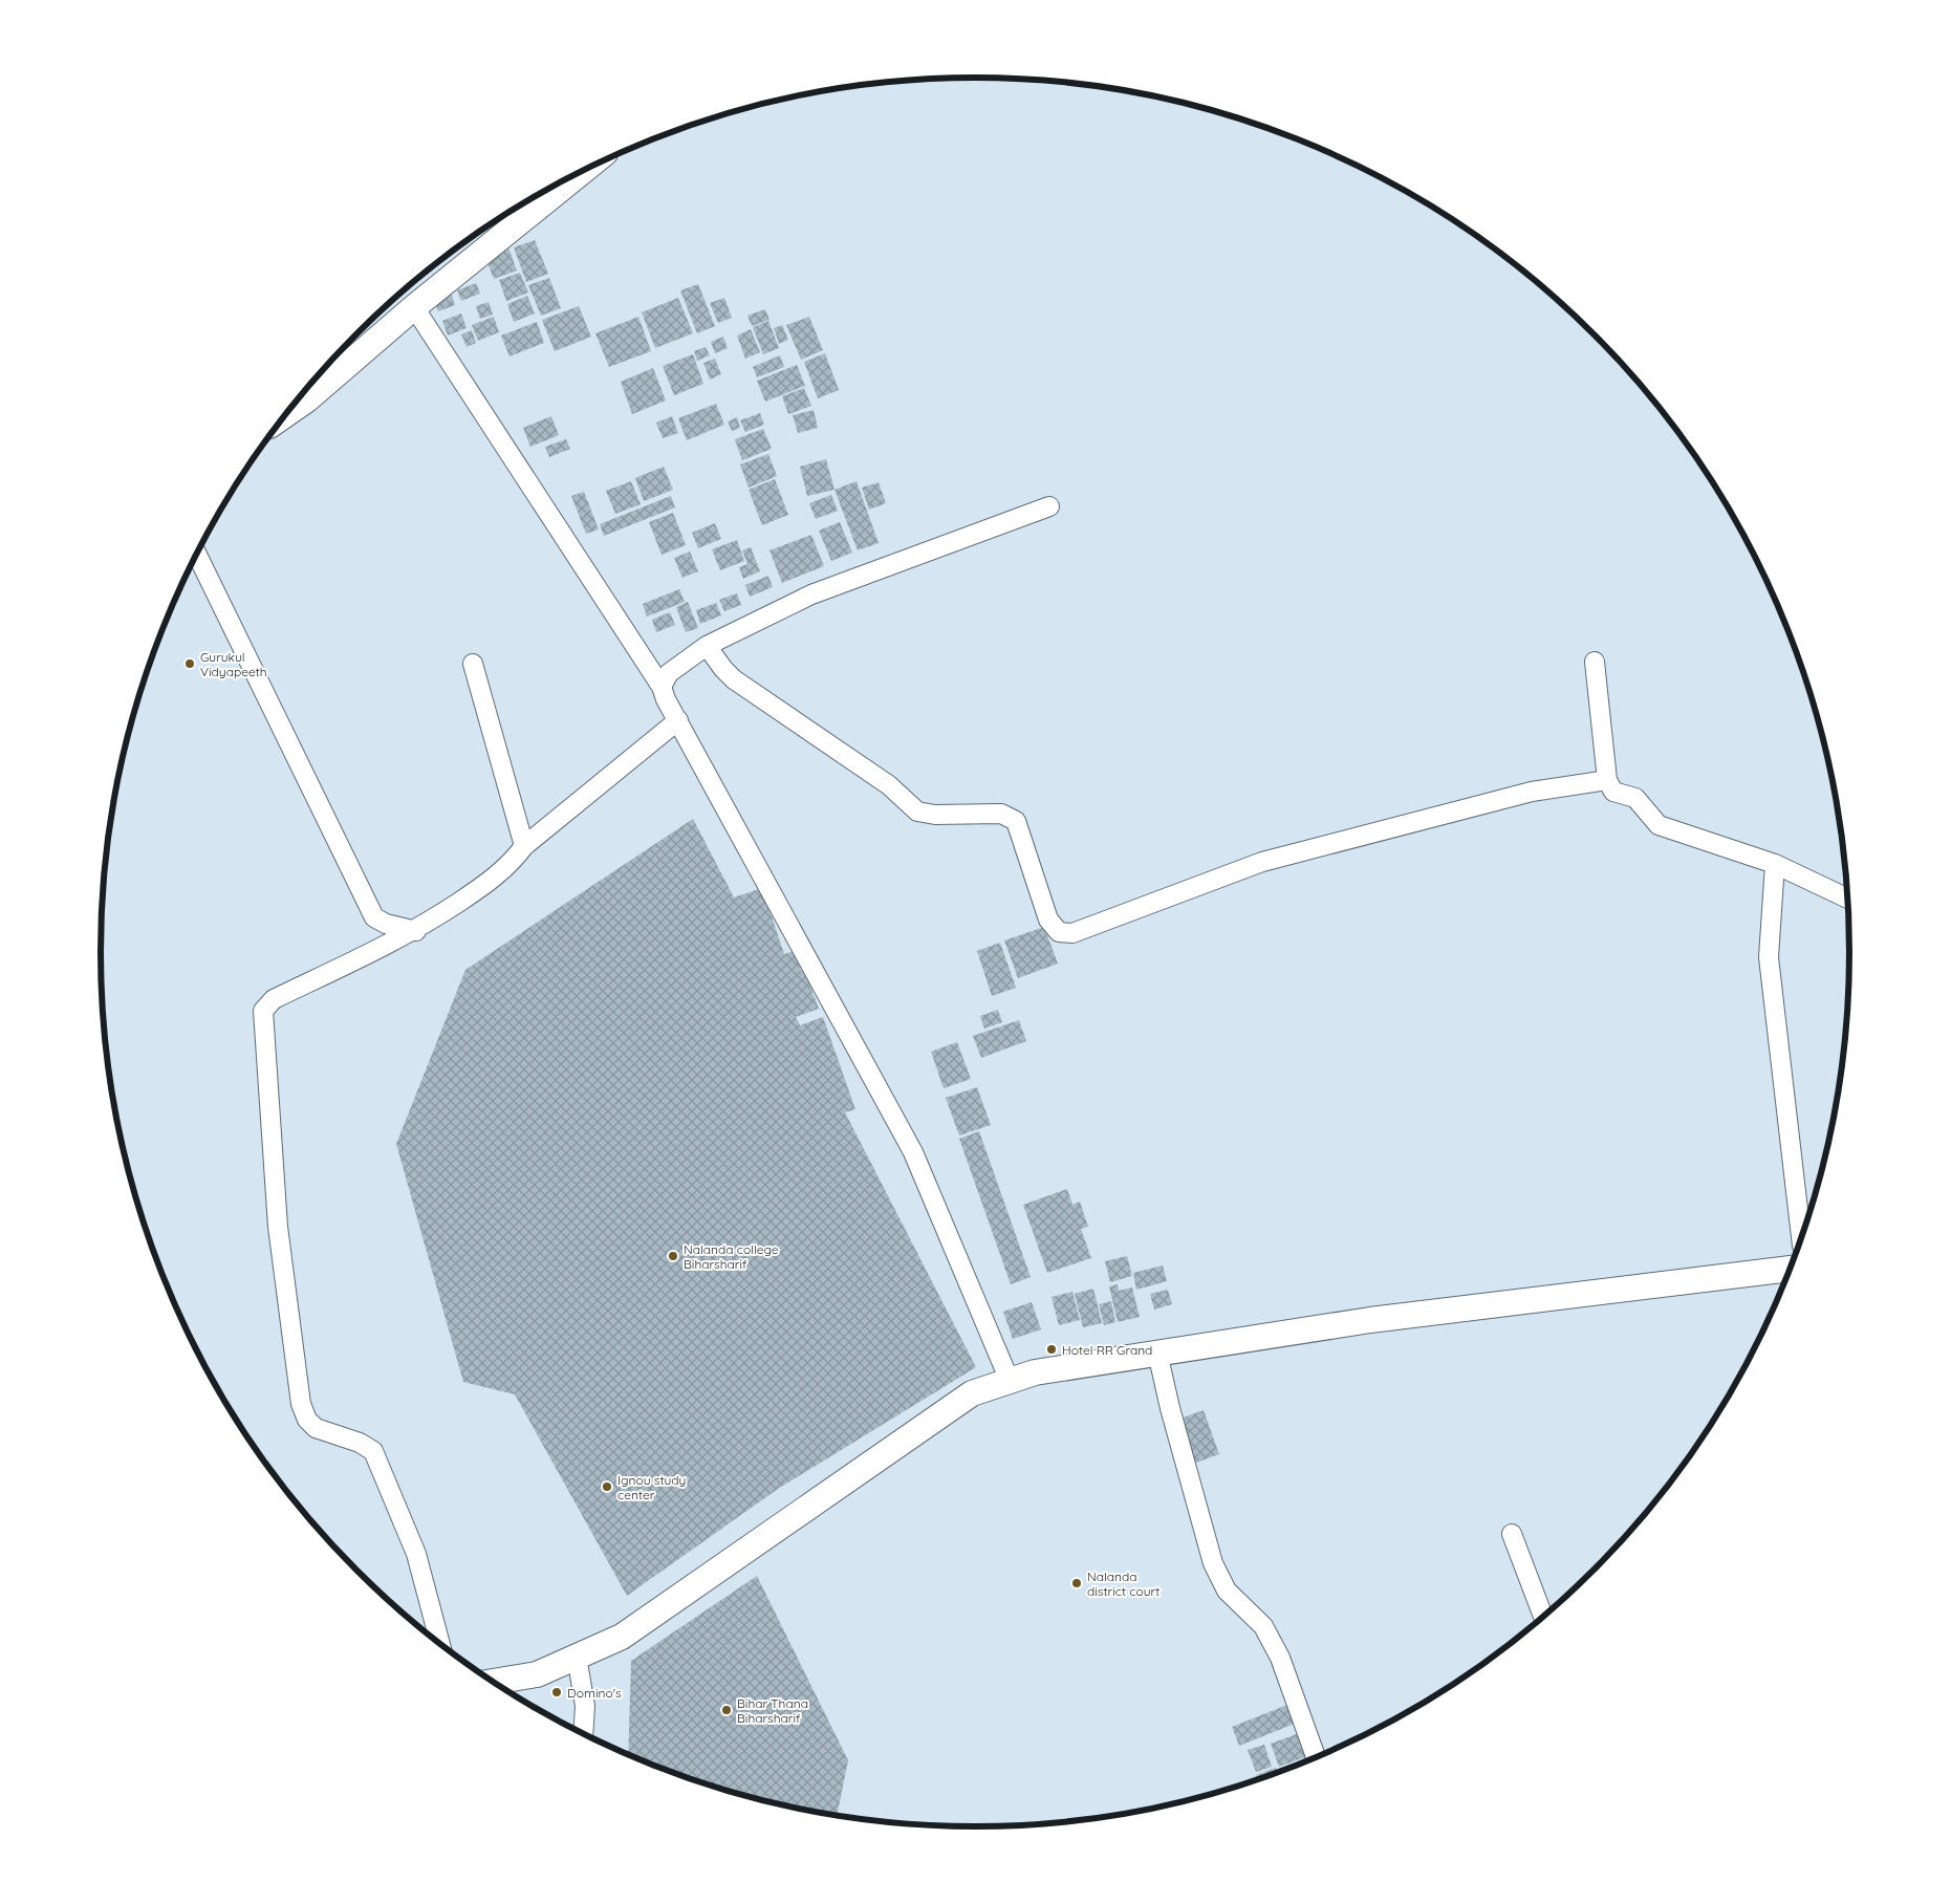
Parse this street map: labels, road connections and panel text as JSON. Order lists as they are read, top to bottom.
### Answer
{
  "places": [
    "Gurukul Vidyapeeth",
    "Nalanda college Biharsharif",
    "Hotel RR Grand",
    "Ignou study center",
    "Nalanda district court",
    "Domino's",
    "Bihar Thana Biharsharif"
  ]
}
